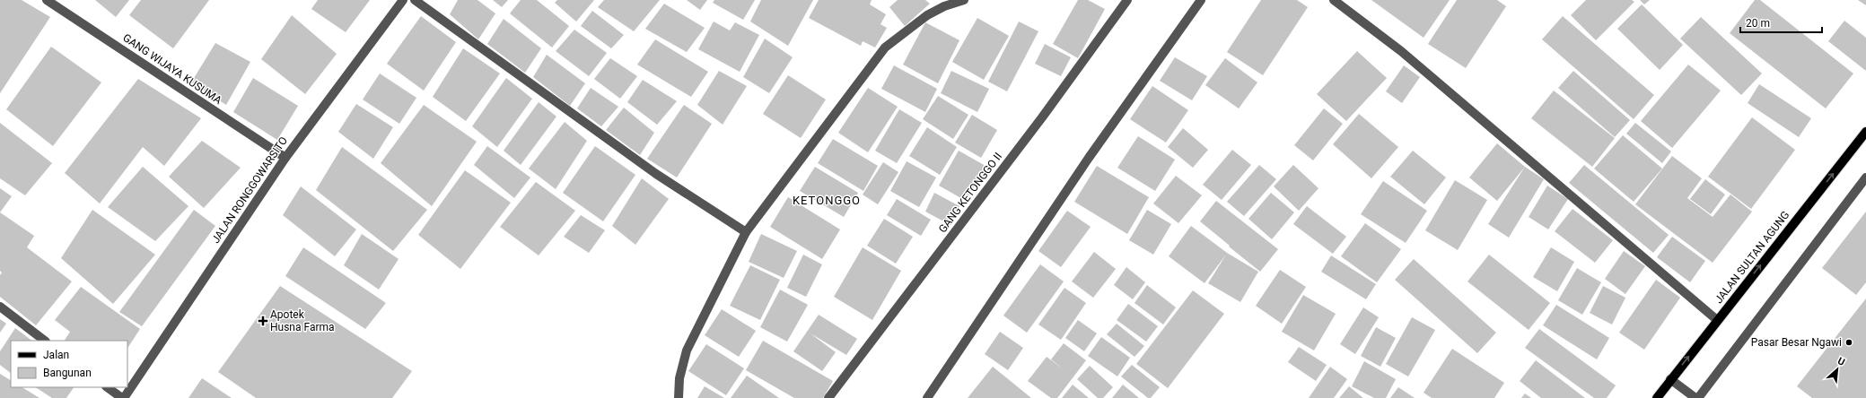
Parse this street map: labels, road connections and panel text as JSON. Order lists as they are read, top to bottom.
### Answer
{
  "streets": {
    "main road": ["JALAN SULTAN AGUNG"],
    "street": ["GANG WIJAYA KUSUMA", "JALAN RONGGOWARSITO", "GANG KETONGGO II"]
  },
  "crossings": [
    ["GANG WIJAYA KUSUMA", "JALAN RONGGOWARSITO"]
  ],
  "one_way": ["JALAN SULTAN AGUNG"],
  "districts": ["KETONGGO"],
  "places": {
    "health": ["Apotek Husna Farma"],
    "other": ["Pasar Besar Ngawi"]
  },
  "legend": ["Jalan", "Bangunan"],
  "scale_bar": "20 m",
  "north": "top right"
}
